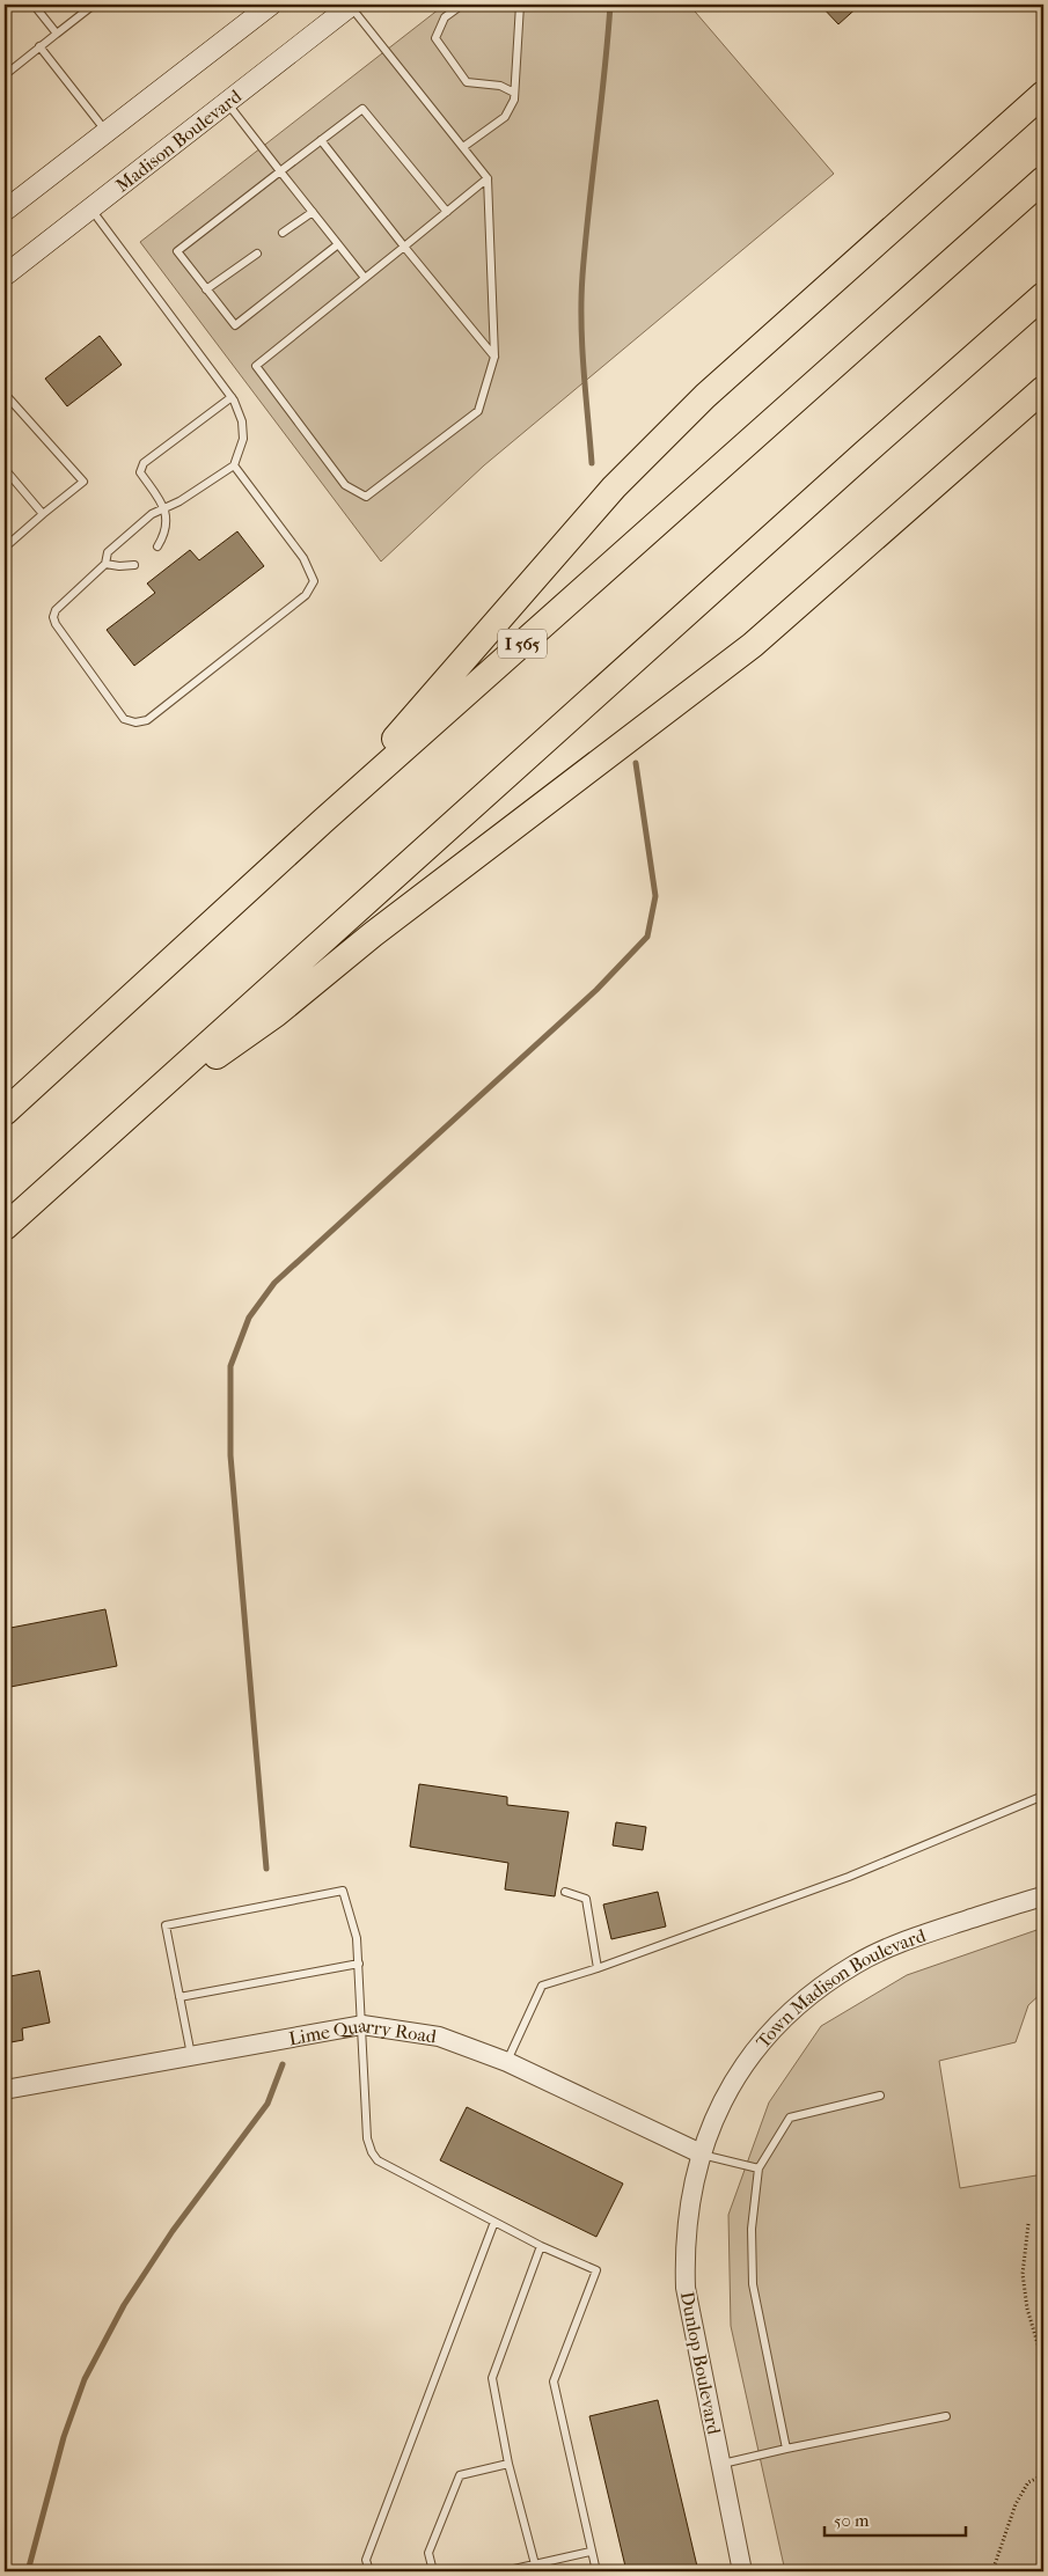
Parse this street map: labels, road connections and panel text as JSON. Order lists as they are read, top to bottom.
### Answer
{
  "streets": {
    "highway": ["I 565"],
    "main road": ["Madison Boulevard"],
    "street": ["Town Madison Boulevard", "Lime Quarry Road", "Dunlop Boulevard"]
  },
  "crossings": [
    ["Town Madison Boulevard", "Lime Quarry Road"],
    ["Town Madison Boulevard", "Dunlop Boulevard"],
    ["Lime Quarry Road", "Dunlop Boulevard"]
  ],
  "scale_bar": "50 m"
}
